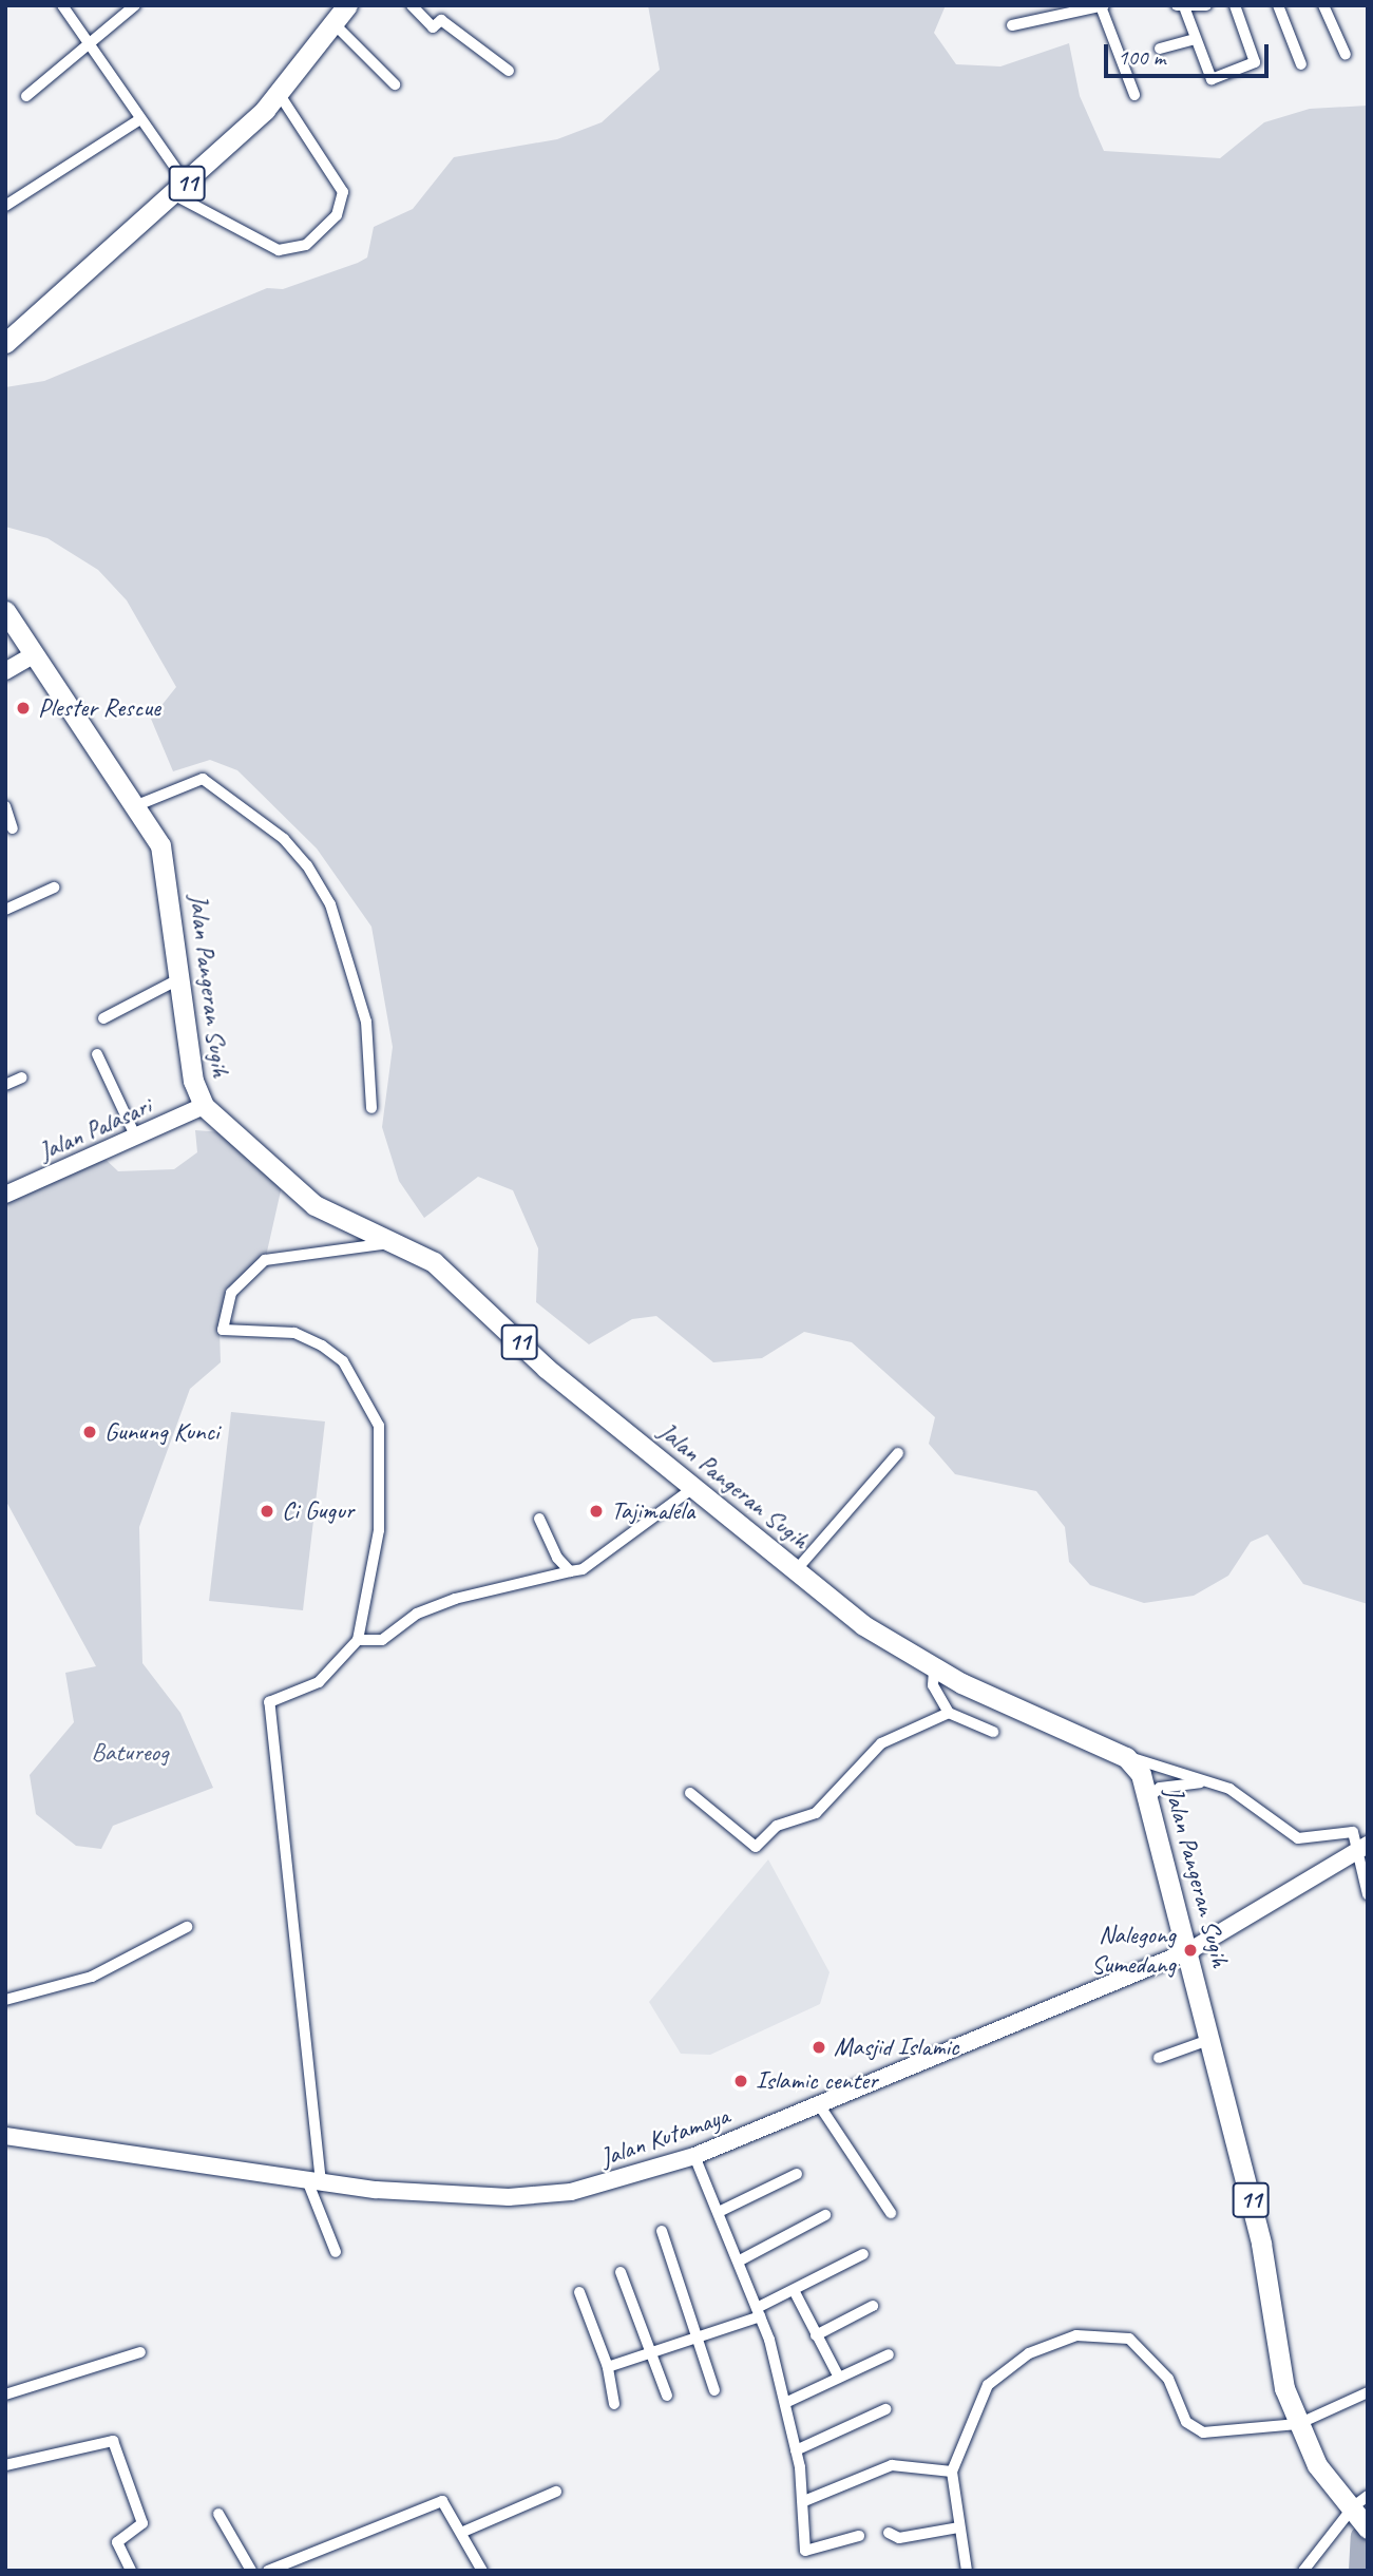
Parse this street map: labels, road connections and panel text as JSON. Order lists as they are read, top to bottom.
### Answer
{
  "streets": {
    "highway": ["11", "Jalan Pangeran Sugih"],
    "main road": ["Jalan Palasari", "Jalan Kutamaya"]
  },
  "crossings": [
    ["Jalan Pangeran Sugih", "Jalan Palasari"],
    ["Jalan Pangeran Sugih", "Jalan Kutamaya"]
  ],
  "parks": ["Batureog"],
  "places": [
    "Plester Rescue",
    "Gunung Kunci",
    "Ci Gugur",
    "Tajimalela",
    "Nalegong Sumedang",
    "Masjid Islamic",
    "Islamic center"
  ],
  "scale_bar": "100 m"
}
